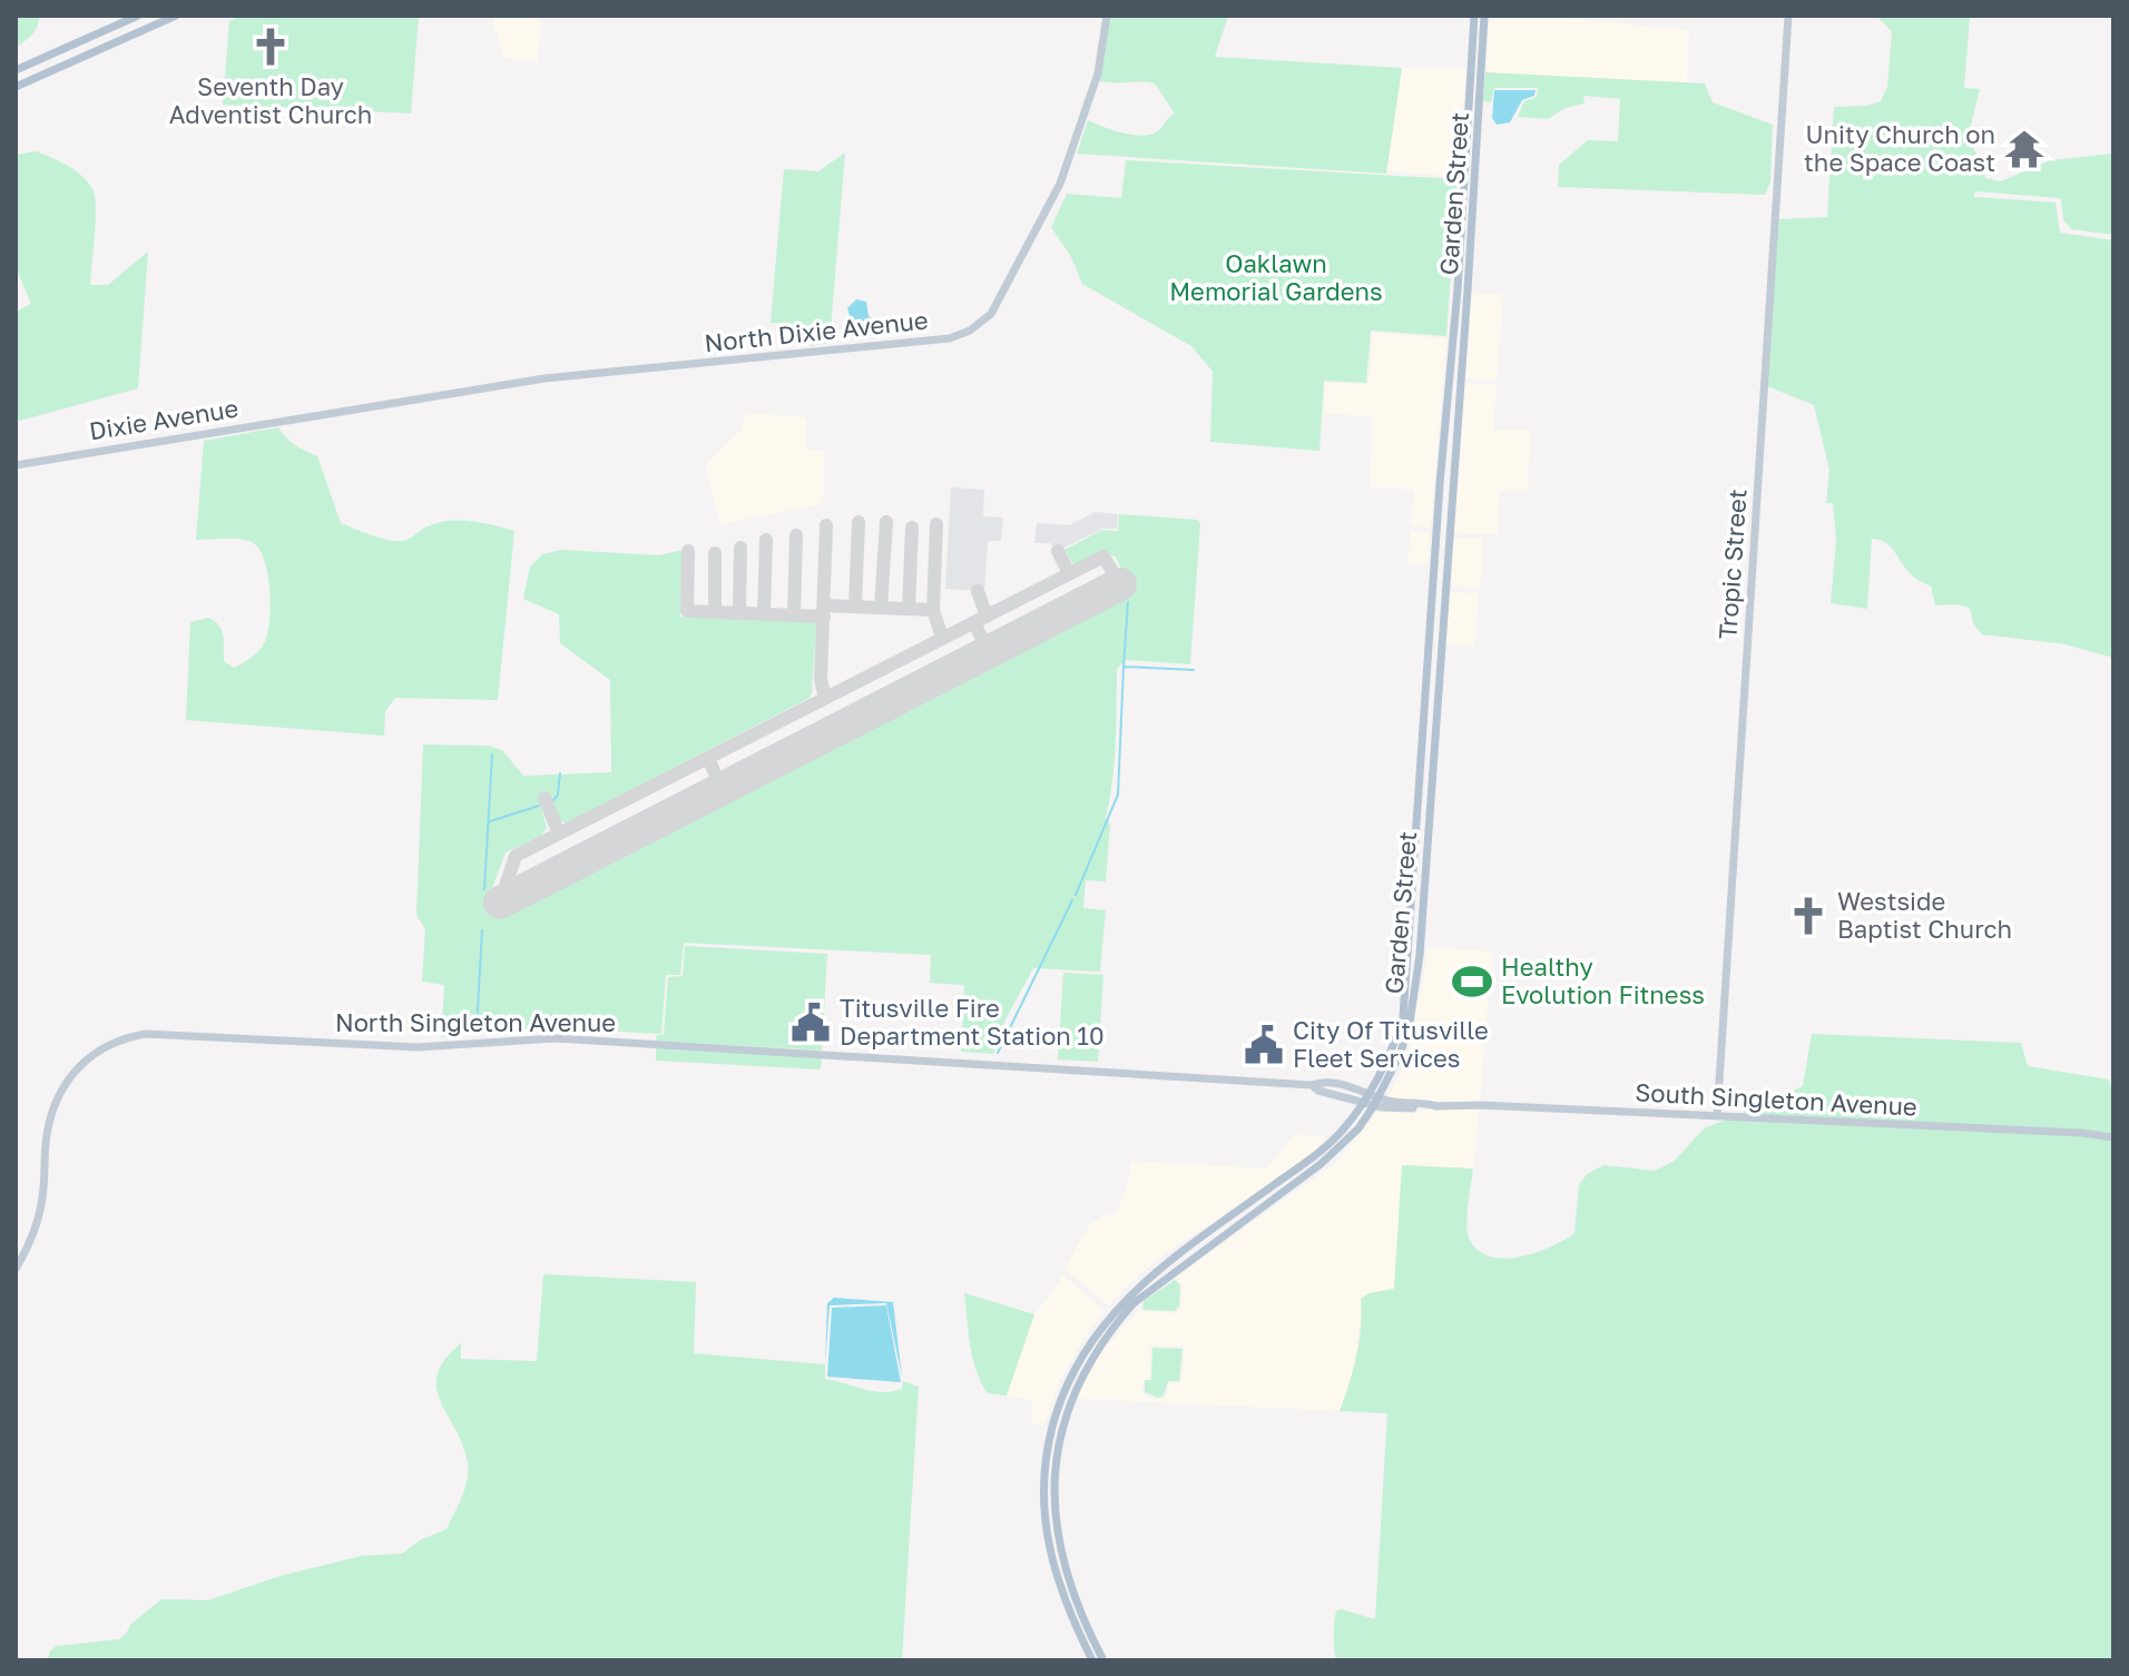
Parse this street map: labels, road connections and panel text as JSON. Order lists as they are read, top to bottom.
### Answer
{
  "streets": {
    "main road": ["Garden Street"],
    "street": [
      "North Dixie Avenue",
      "Dixie Avenue",
      "Tropic Street",
      "North Singleton Avenue",
      "South Singleton Avenue"
    ]
  },
  "crossings": [
    ["Garden Street", "North Singleton Avenue"],
    ["Garden Street", "South Singleton Avenue"],
    ["North Dixie Avenue", "Dixie Avenue"],
    ["Tropic Street", "South Singleton Avenue"],
    ["North Singleton Avenue", "South Singleton Avenue"]
  ],
  "parks": ["Oaklawn Memorial Gardens"],
  "places": {
    "church": ["Seventh Day Adventist Church", "Westside Baptist Church"],
    "temple": ["Unity Church on the Space Coast"],
    "sports": ["Healthy Evolution Fitness"],
    "public building": ["Titusville Fire Department Station 10", "City Of Titusville Fleet Services"]
  }
}
